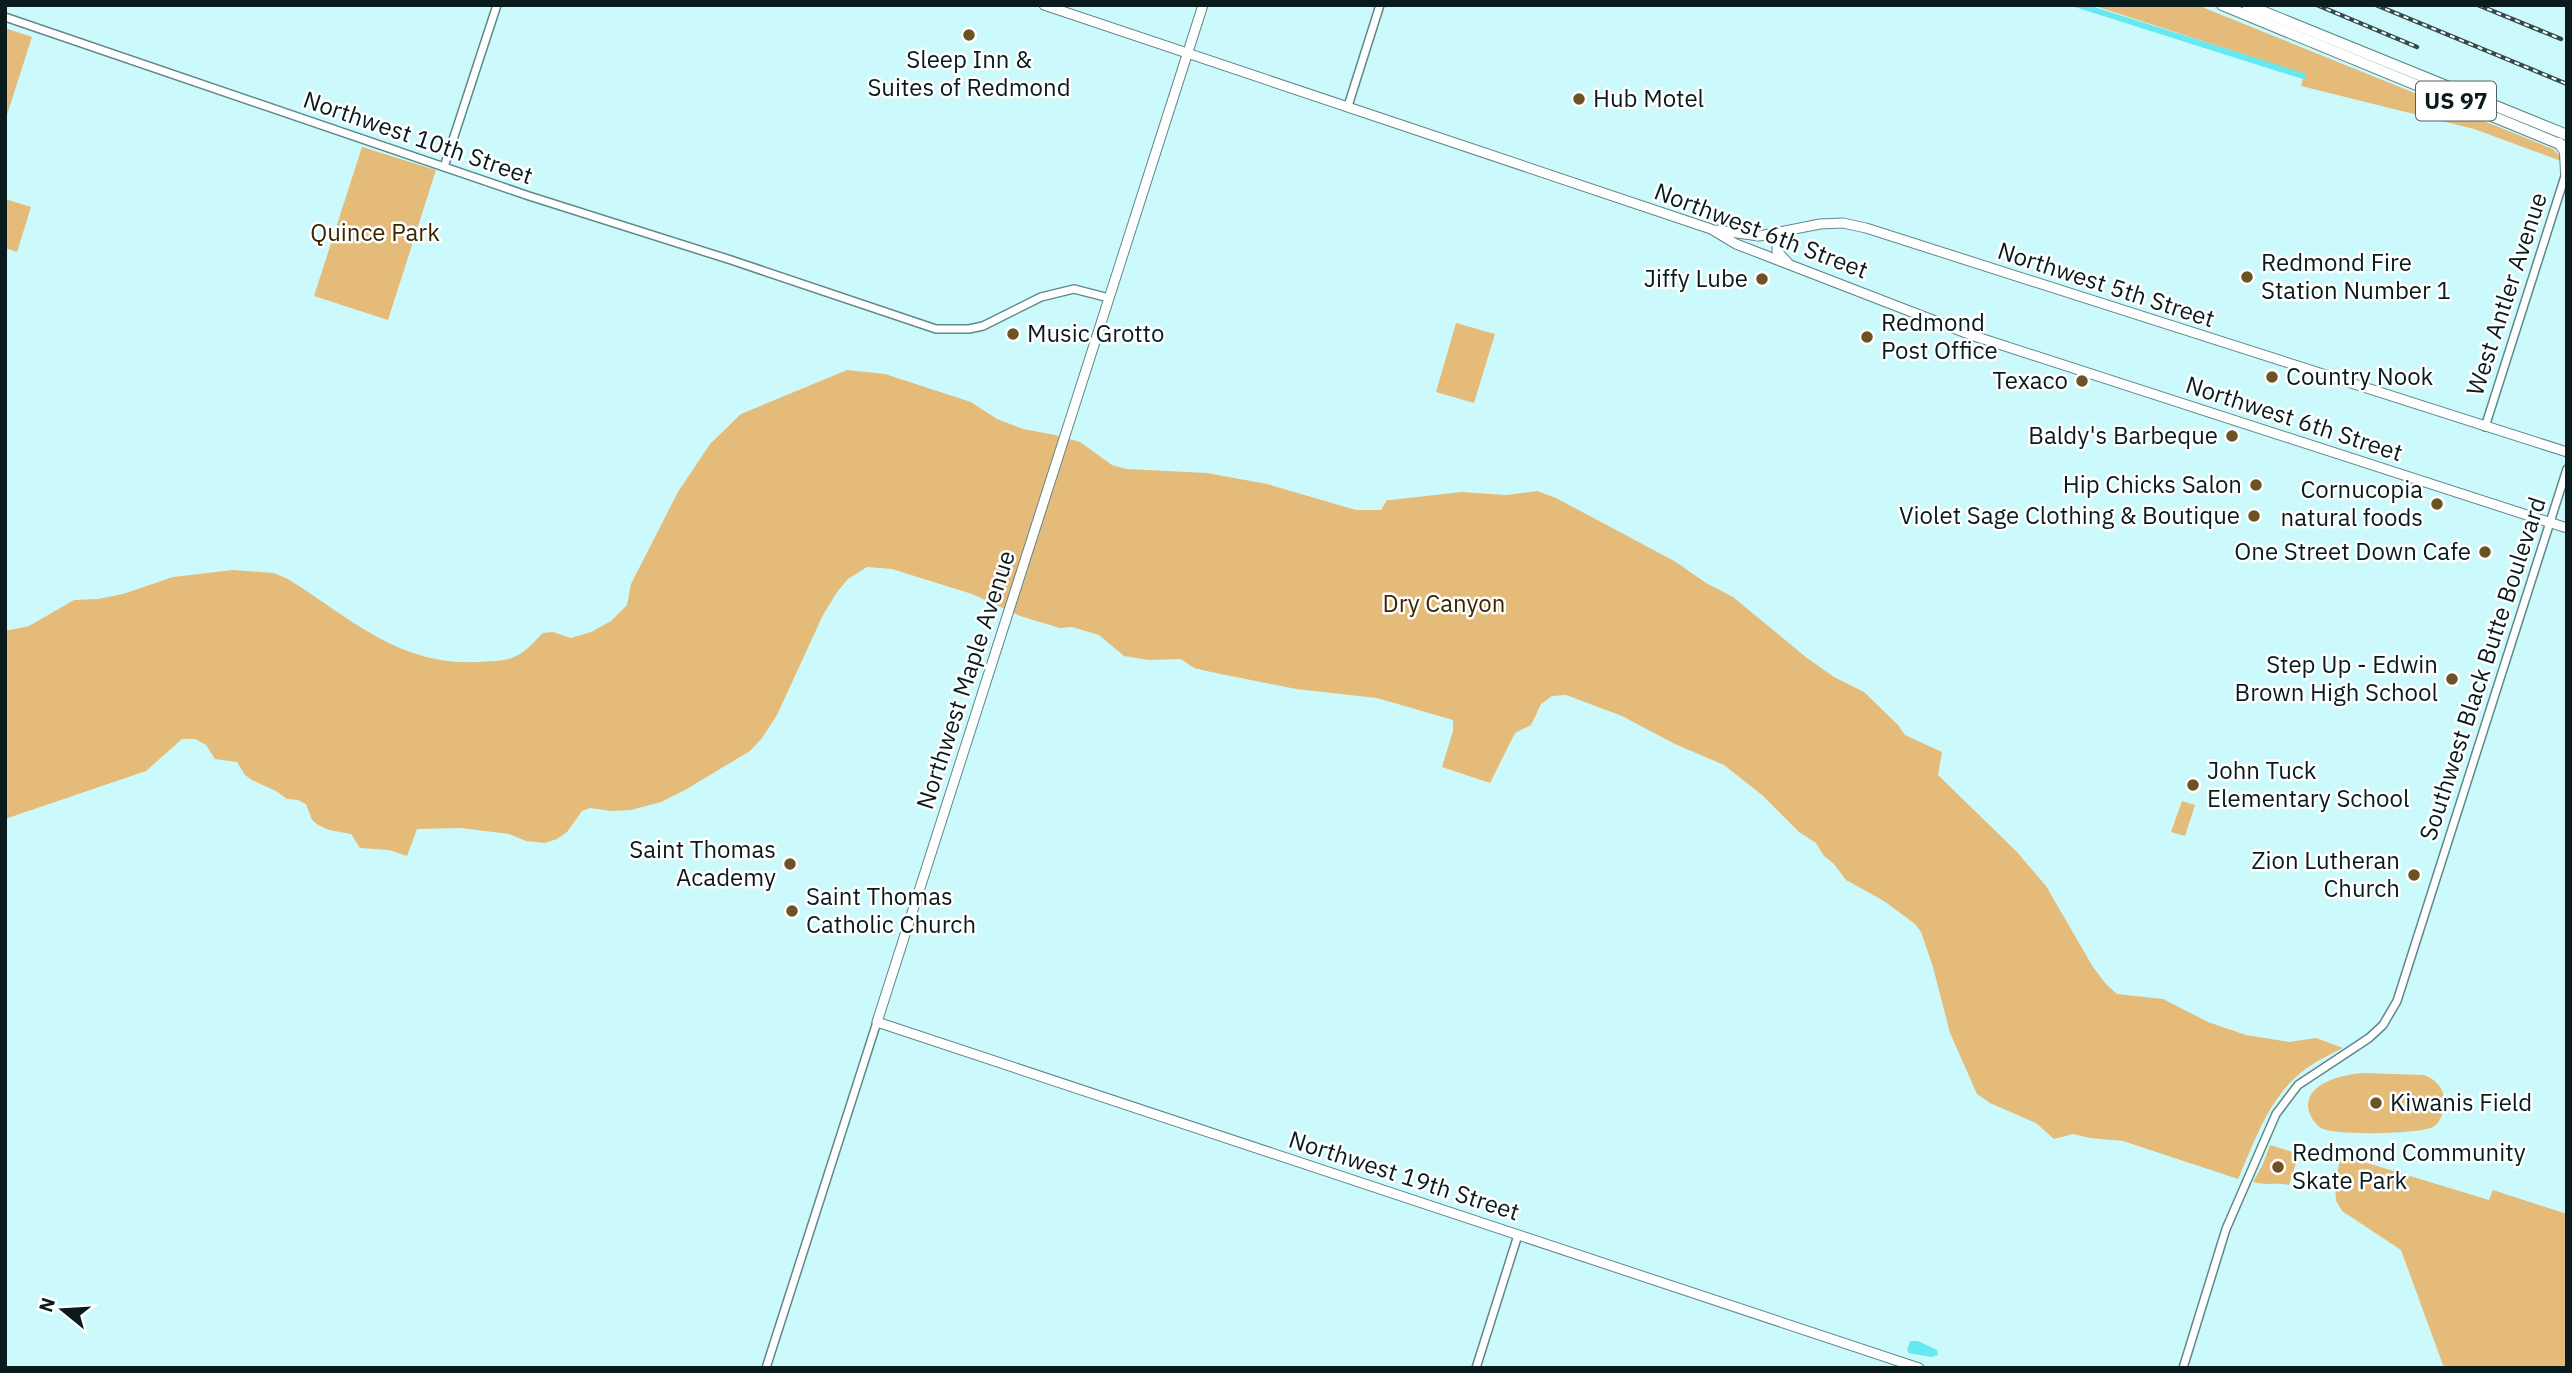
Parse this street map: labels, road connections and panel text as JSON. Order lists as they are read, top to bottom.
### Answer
{
  "streets": {
    "highway": ["US 97"],
    "main road": [
      "Northwest 6th Street",
      "Northwest 5th Street",
      "Northwest Maple Avenue",
      "Northwest 19th Street"
    ],
    "street": ["Northwest 10th Street", "West Antler Avenue", "Southwest Black Butte Boulevard"]
  },
  "crossings": [
    ["Northwest 10th Street", "Northwest Maple Avenue"],
    ["Northwest 6th Street", "Northwest 5th Street"],
    ["Northwest 6th Street", "Southwest Black Butte Boulevard"],
    ["Northwest 6th Street", "Northwest Maple Avenue"],
    ["Northwest 5th Street", "West Antler Avenue"],
    ["Northwest Maple Avenue", "Northwest 19th Street"]
  ],
  "parks": ["Quince Park", "Dry Canyon"],
  "places": [
    "Sleep Inn & Suites of Redmond",
    "Hub Motel",
    "Redmond Fire Station Number 1",
    "Jiffy Lube",
    "Music Grotto",
    "Redmond Post Office",
    "Country Nook",
    "Texaco",
    "Baldy's Barbeque",
    "Hip Chicks Salon",
    "Cornucopia natural foods",
    "Violet Sage Clothing & Boutique",
    "One Street Down Cafe",
    "Step Up - Edwin Brown High School",
    "John Tuck Elementary School",
    "Saint Thomas Academy",
    "Zion Lutheran Church",
    "Saint Thomas Catholic Church",
    "Kiwanis Field",
    "Redmond Community Skate Park"
  ],
  "north": "left"
}
